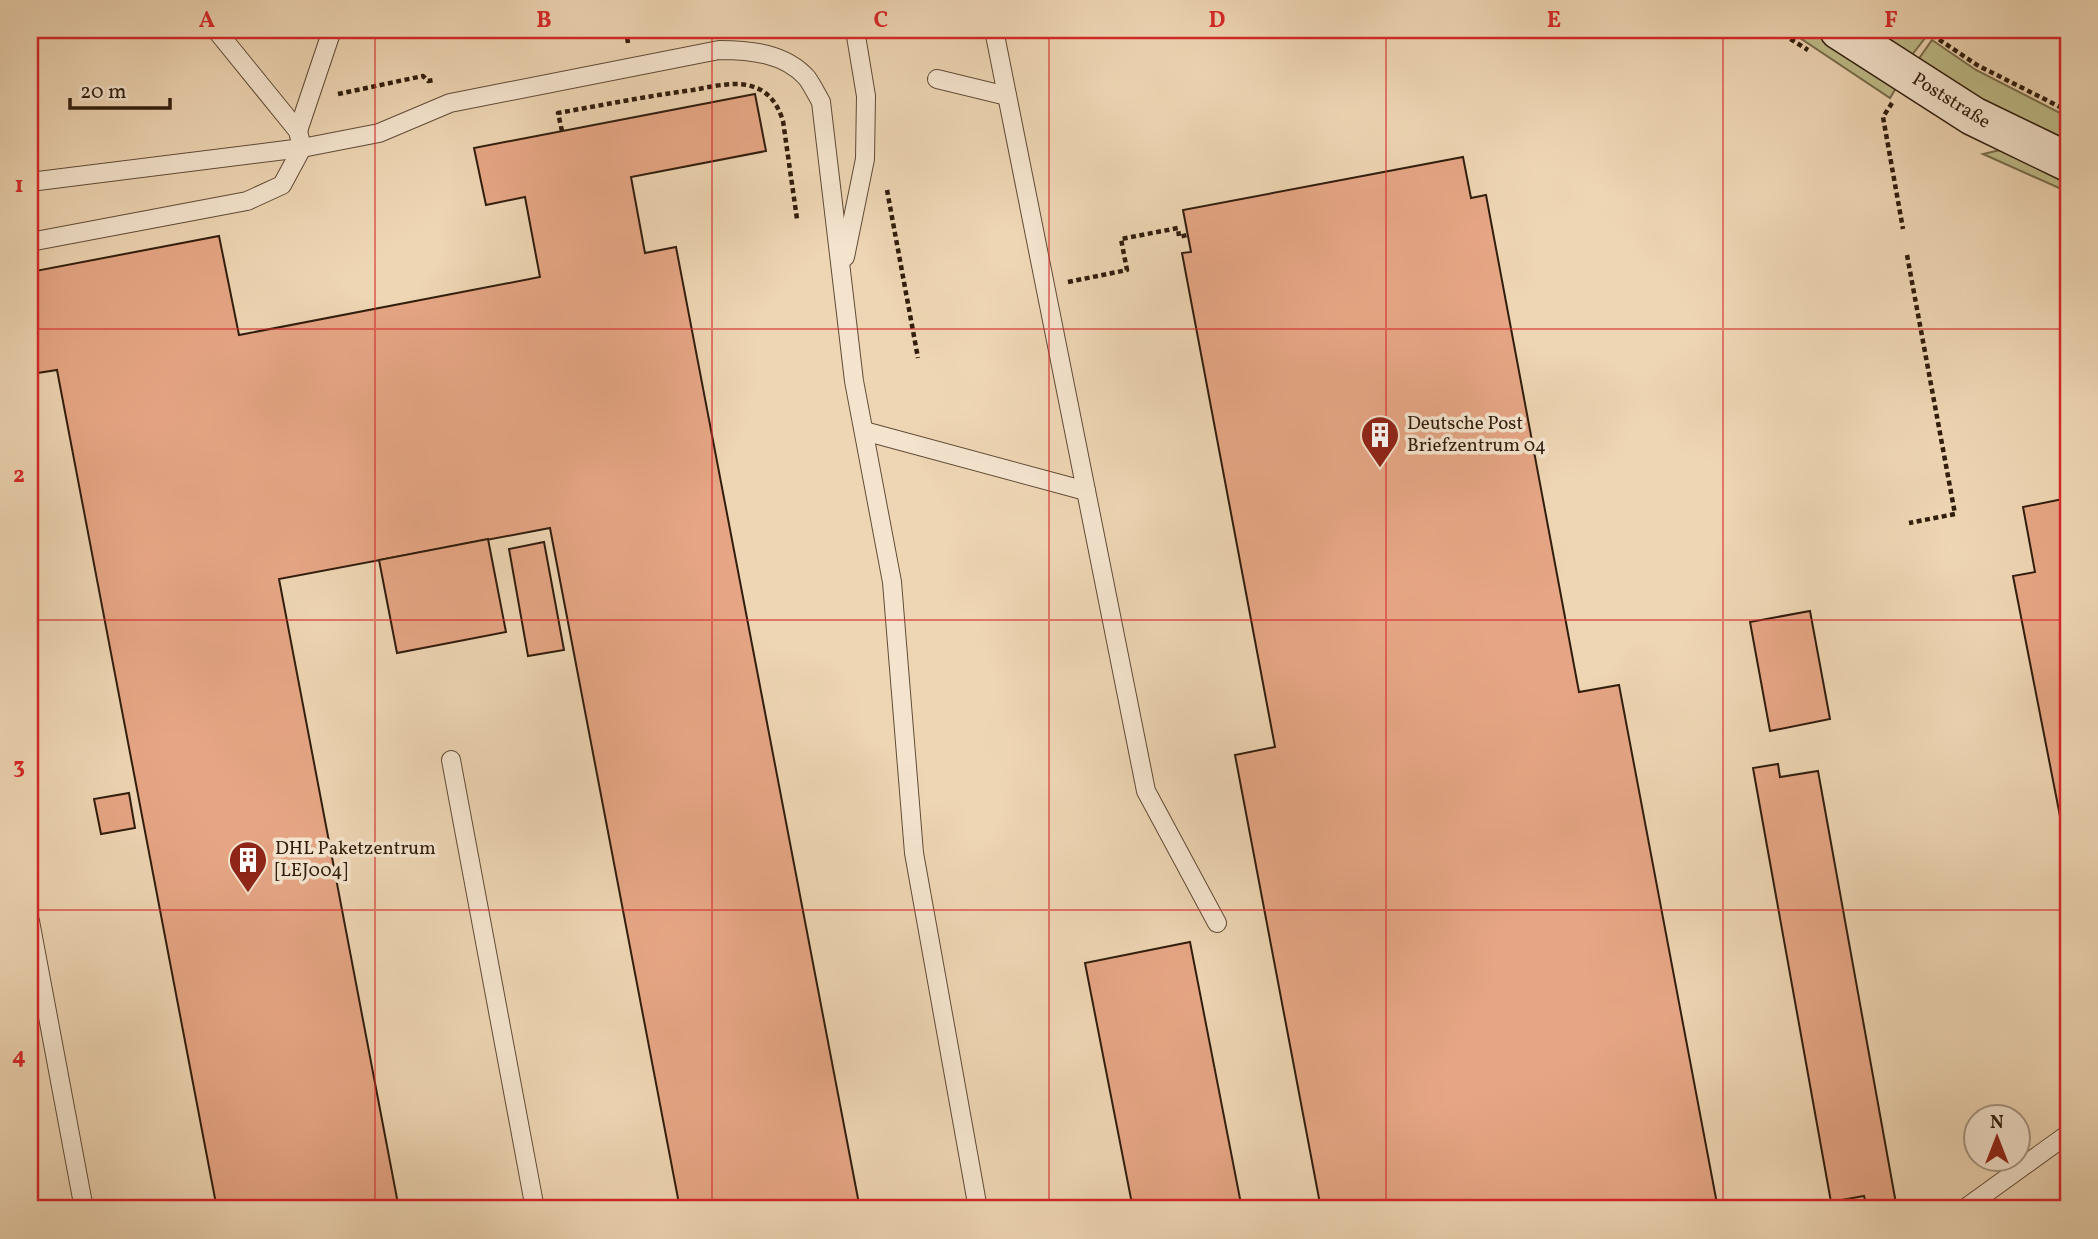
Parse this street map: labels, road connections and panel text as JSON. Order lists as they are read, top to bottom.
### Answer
{
  "streets": {
    "street": ["Poststraße"]
  },
  "places": {
    "building": ["Deutsche Post Briefzentrum 04", "DHL Paketzentrum [LEJ004]"]
  },
  "scale_bar": "20 m",
  "north": "top",
  "grid": {
    "columns": [
      "A",
      "B",
      "C",
      "D",
      "E",
      "F"
    ],
    "rows": [
      "1",
      "2",
      "3",
      "4"
    ]
  }
}
